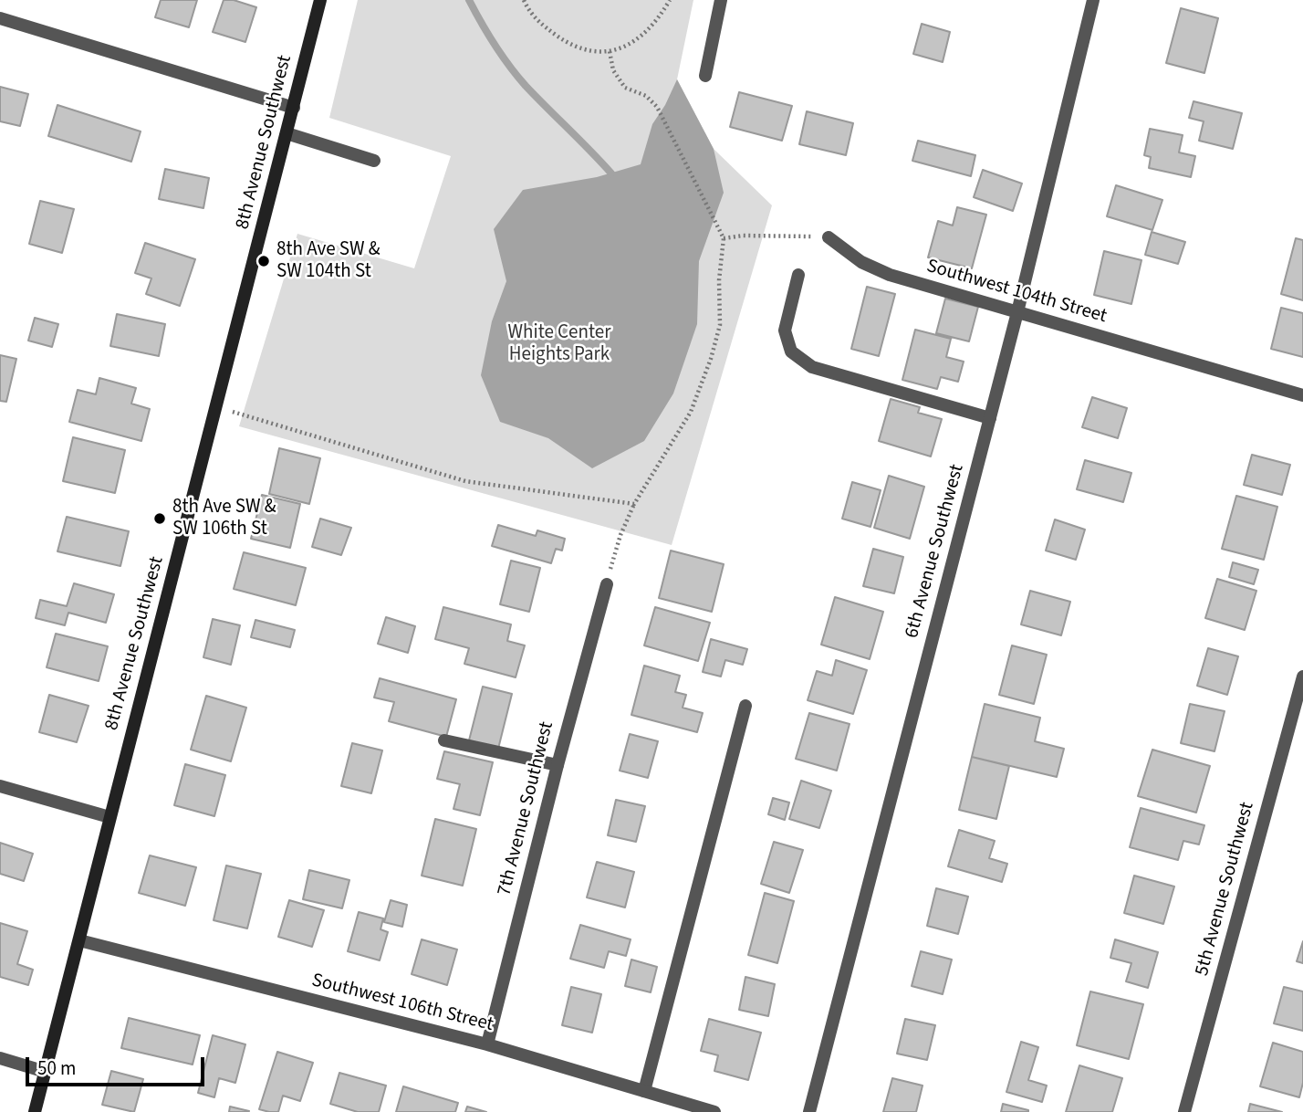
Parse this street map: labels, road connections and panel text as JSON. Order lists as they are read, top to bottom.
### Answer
{
  "streets": {
    "street": [
      "8th Avenue Southwest",
      "Southwest 104th Street",
      "6th Avenue Southwest",
      "7th Avenue Southwest",
      "5th Avenue Southwest",
      "Southwest 106th Street"
    ]
  },
  "crossings": [
    ["8th Avenue Southwest", "Southwest 106th Street"],
    ["Southwest 104th Street", "6th Avenue Southwest"],
    ["7th Avenue Southwest", "Southwest 106th Street"]
  ],
  "parks": ["White Center Heights Park"],
  "places": ["8th Ave SW & SW 104th St", "8th Ave SW & SW 106th St"],
  "scale_bar": "50 m"
}
